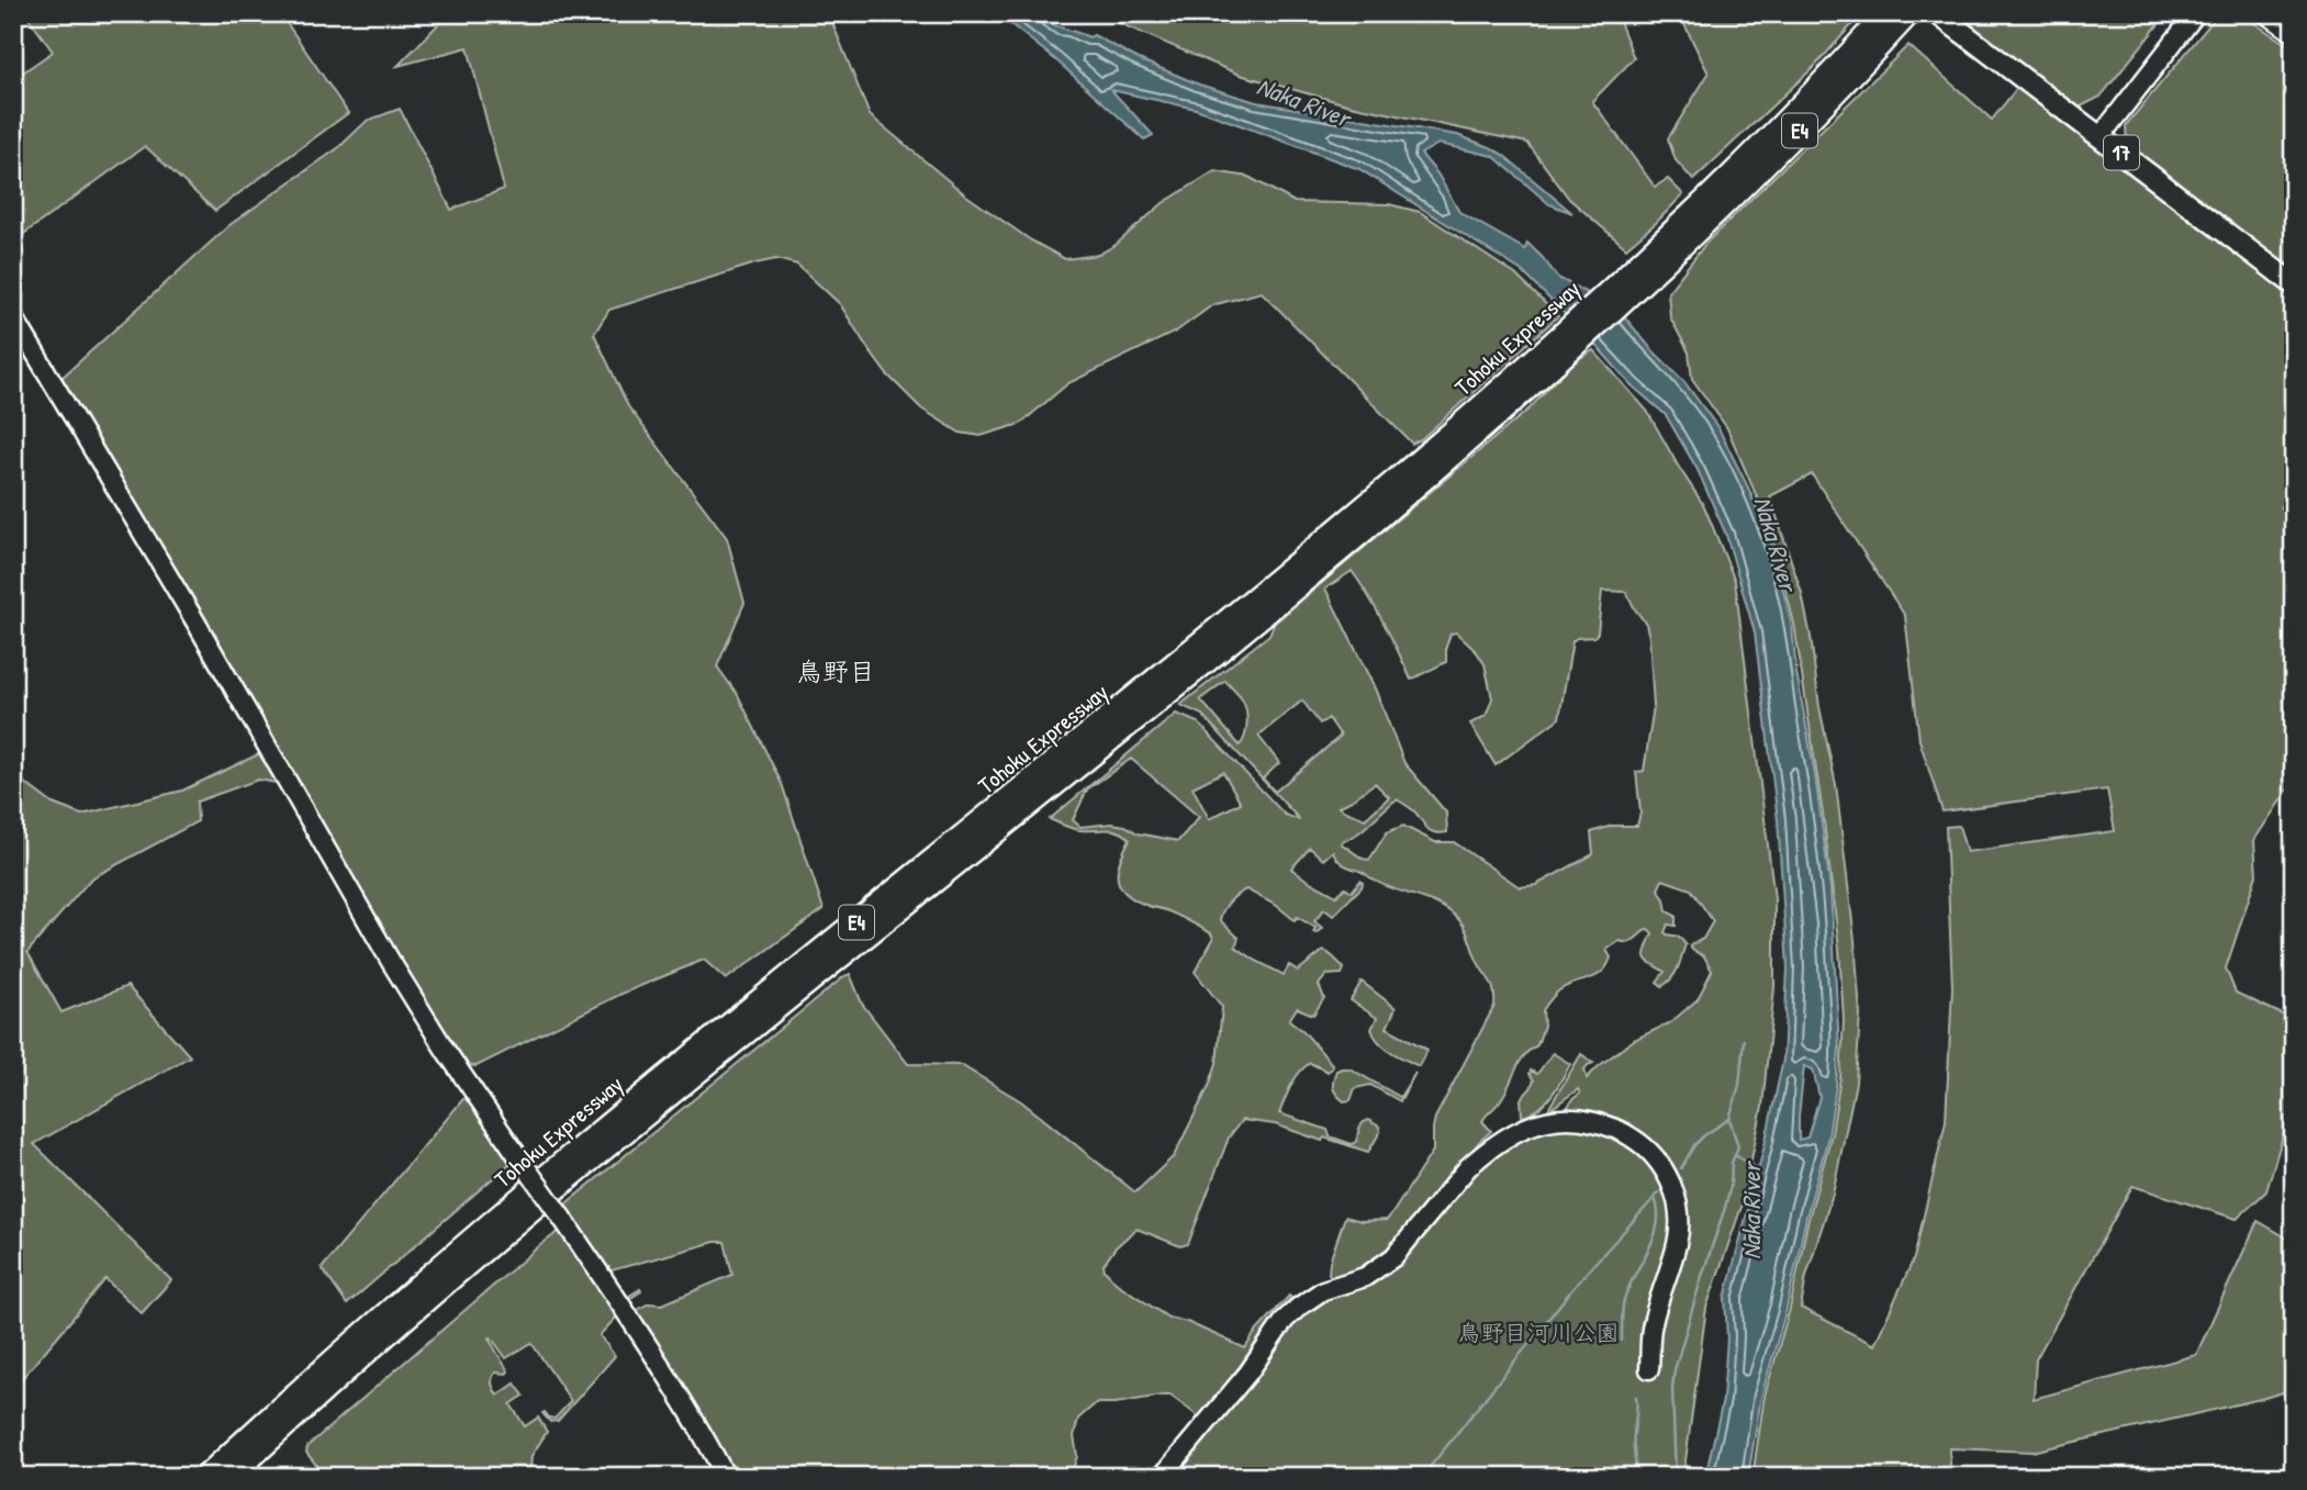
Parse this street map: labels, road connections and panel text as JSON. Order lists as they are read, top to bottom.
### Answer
{
  "streets": {
    "highway": ["E4", "Tohoku Expressway"],
    "main road": ["17"]
  },
  "districts": ["鳥野目"],
  "water": ["Naka River"],
  "parks": ["鳥野目河川公園"]
}
